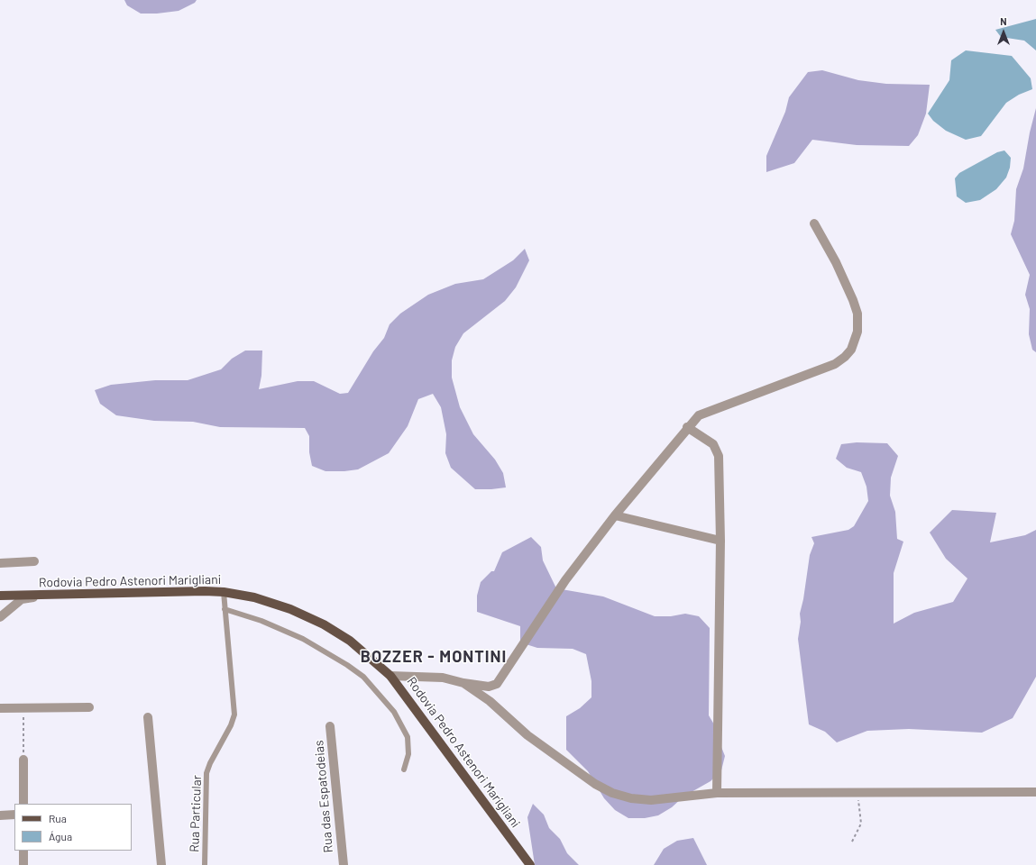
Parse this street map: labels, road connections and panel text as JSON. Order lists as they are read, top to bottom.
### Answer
{
  "streets": {
    "main road": ["Rodovia Pedro Astenori Marigliani"],
    "street": ["Rua das Espatodeias"],
    "lane": ["Rua Particular"]
  },
  "crossings": [
    ["Rodovia Pedro Astenori Marigliani", "Rua Particular"]
  ],
  "districts": ["BOZZER - MONTINI"],
  "legend": ["Rua", "Água"],
  "north": "top"
}
